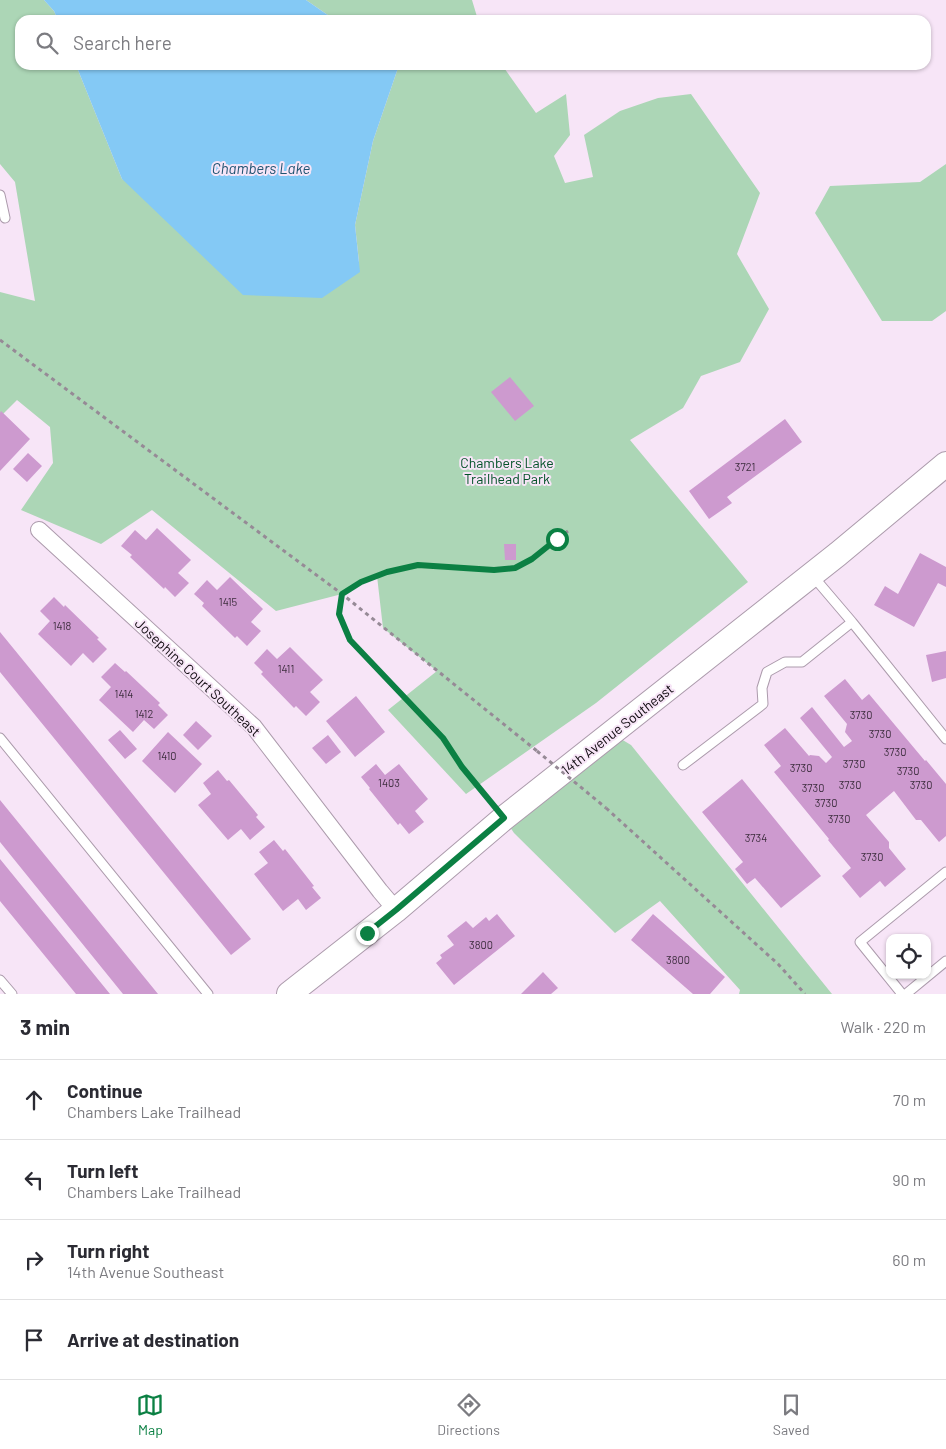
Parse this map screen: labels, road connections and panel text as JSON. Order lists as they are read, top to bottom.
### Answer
{
  "streets": {
    "street": ["Josephine Court Southeast", "14th Avenue Southeast"]
  },
  "crossings": [
    ["Josephine Court Southeast", "14th Avenue Southeast"]
  ],
  "water": ["Chambers Lake"],
  "parks": ["Chambers Lake Trailhead Park"],
  "house_numbers": [
    "3721",
    "1415",
    "1418",
    "1411",
    "1414",
    "1412",
    "3730",
    "3730",
    "3730",
    "1410",
    "3730",
    "3730",
    "3730",
    "1403",
    "3730",
    "3730",
    "3730",
    "3730",
    "3730",
    "3734",
    "3730",
    "3800",
    "3800"
  ],
  "page": {
    "search": "Search here",
    "heading": ["3 min", "Walk · 220 m"],
    "list": [
      ["Continue", "Chambers Lake Trailhead", "70 m"],
      ["Turn left", "Chambers Lake Trailhead", "90 m"],
      ["Turn right", "14th Avenue Southeast", "60 m"],
      "Arrive at destination"
    ],
    "nav": ["Map", "Directions", "Saved"]
  }
}
